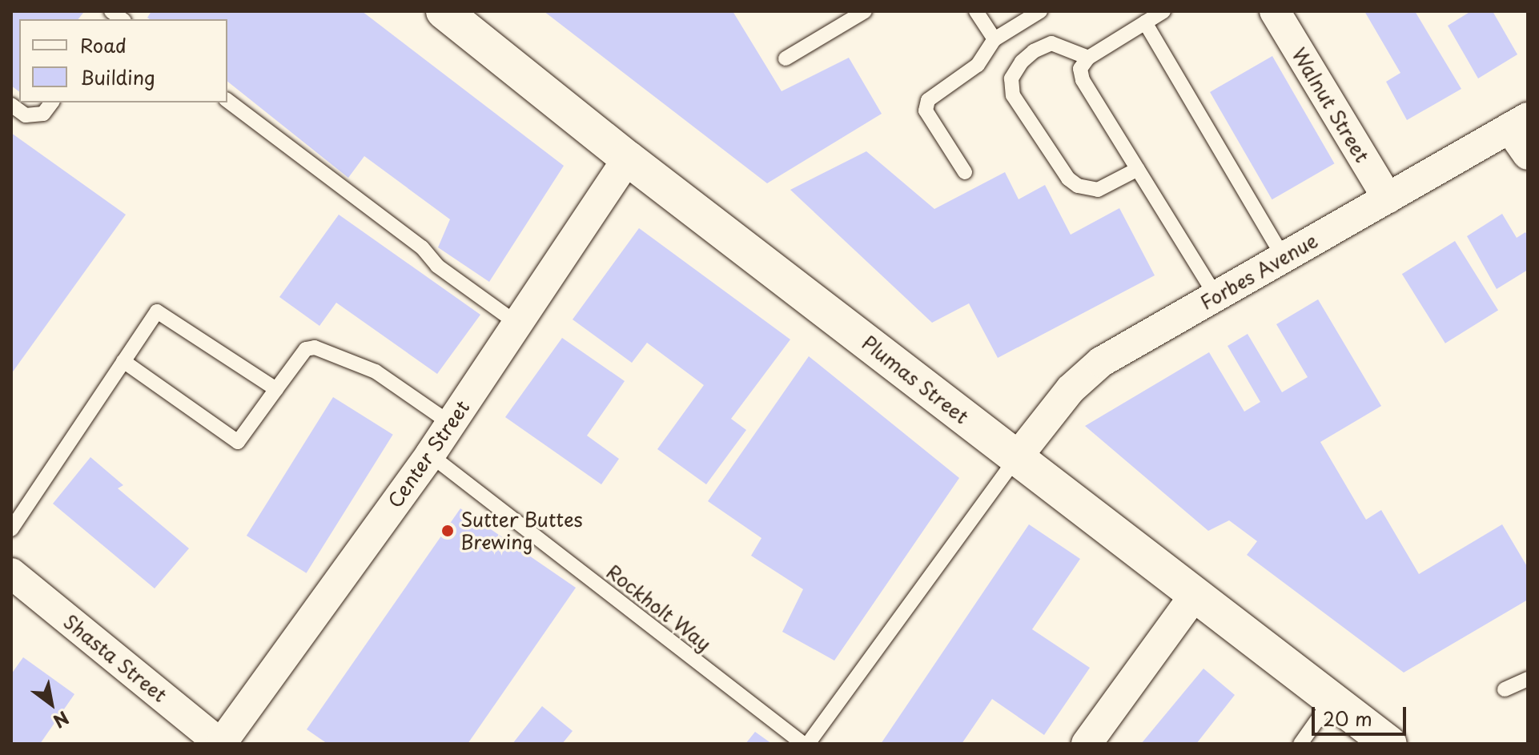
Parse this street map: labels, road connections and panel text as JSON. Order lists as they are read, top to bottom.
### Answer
{
  "streets": {
    "street": [
      "Walnut Street",
      "Forbes Avenue",
      "Plumas Street",
      "Center Street",
      "Shasta Street"
    ],
    "lane": ["Rockholt Way"]
  },
  "crossings": [
    ["Walnut Street", "Forbes Avenue"],
    ["Forbes Avenue", "Plumas Street"],
    ["Plumas Street", "Center Street"],
    ["Center Street", "Rockholt Way"],
    ["Center Street", "Shasta Street"]
  ],
  "places": ["Sutter Buttes Brewing"],
  "legend": ["Road", "Building"],
  "scale_bar": "20 m",
  "north": "bottom right"
}
